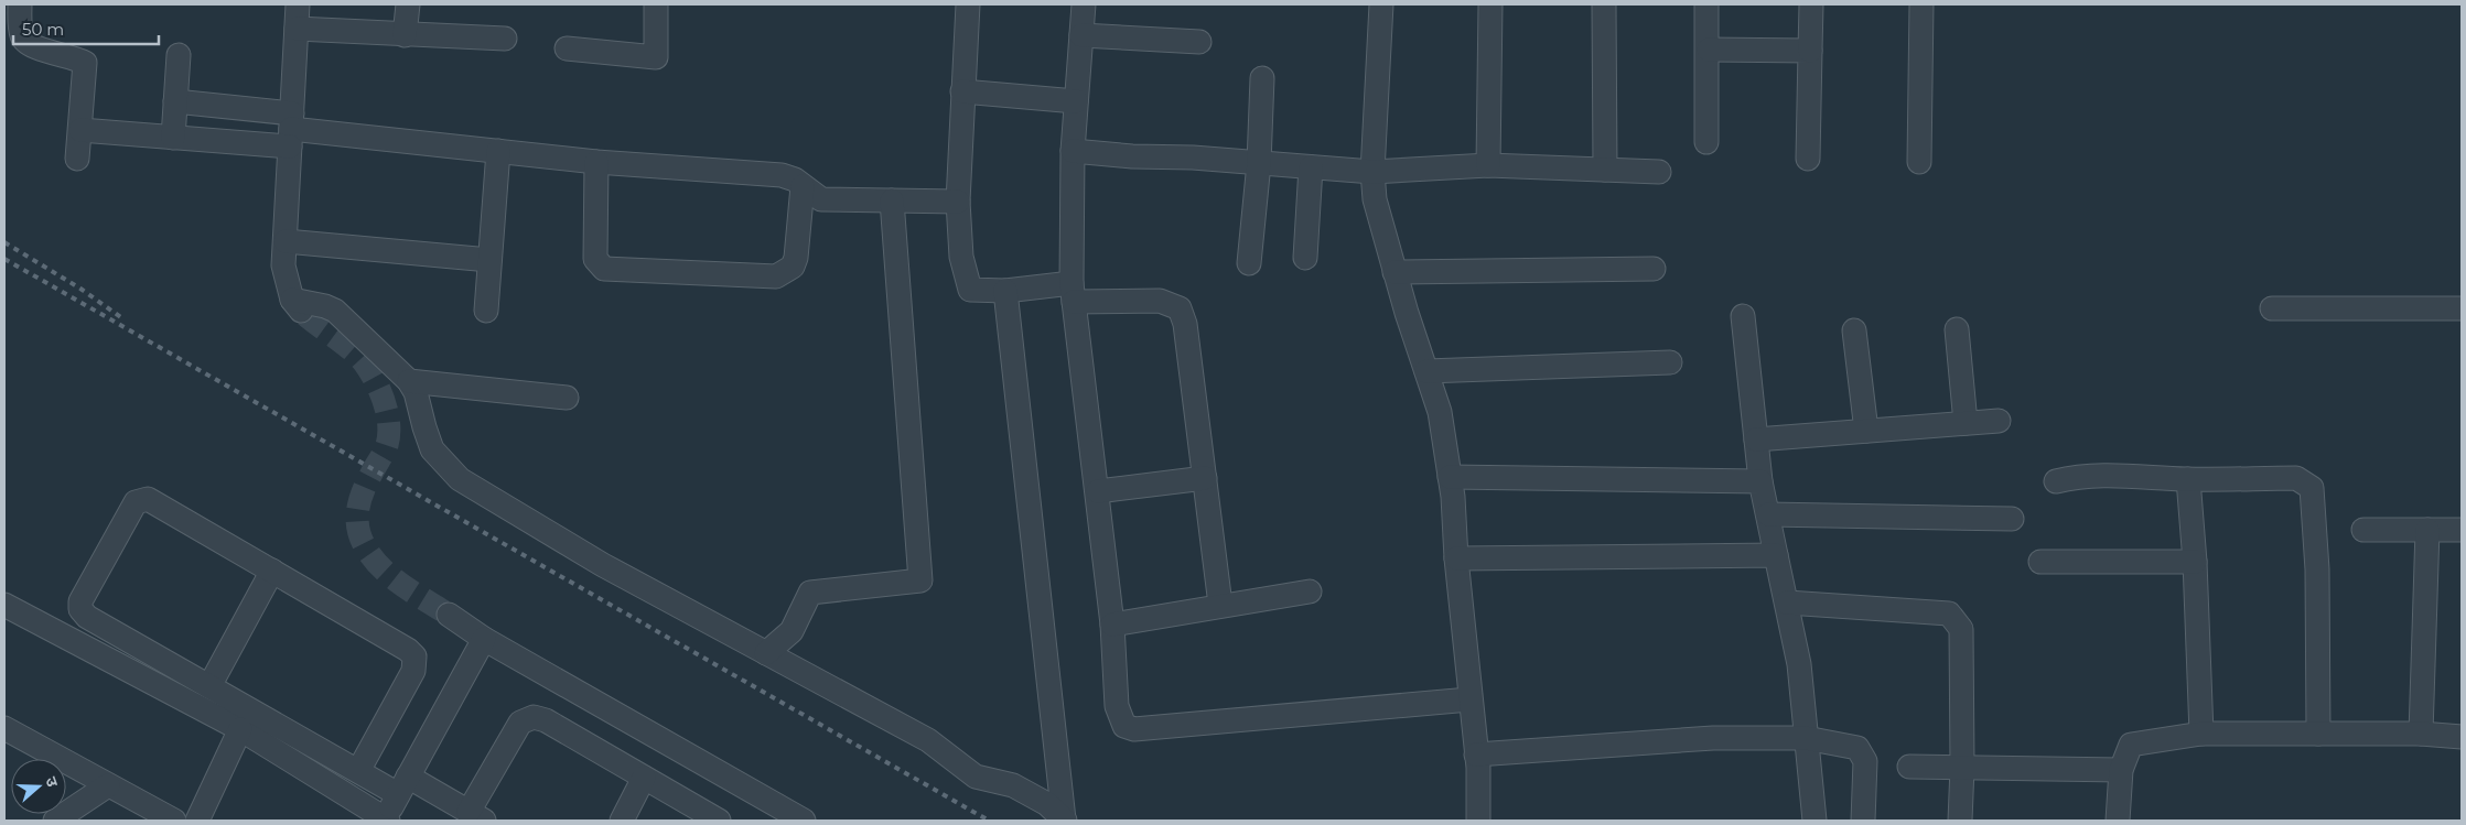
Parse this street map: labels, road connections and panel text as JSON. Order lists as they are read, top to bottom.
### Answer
{
  "scale_bar": "50 m",
  "north": "right"
}
